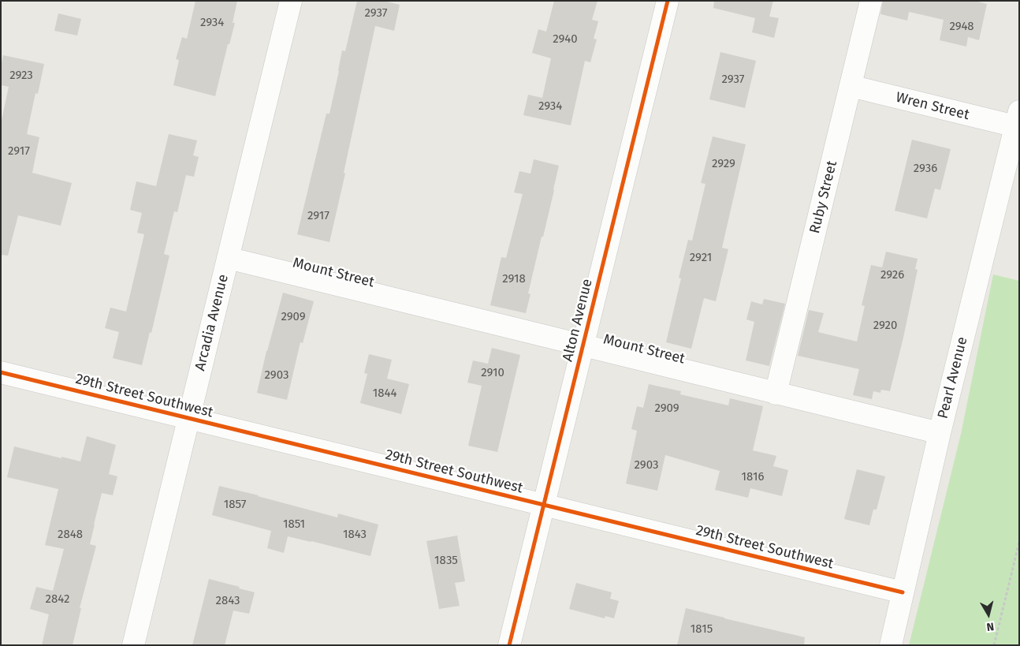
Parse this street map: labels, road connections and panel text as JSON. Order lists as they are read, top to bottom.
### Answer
{
  "streets": {
    "street": [
      "Wren Street",
      "Ruby Street",
      "Mount Street",
      "Alton Avenue",
      "Arcadia Avenue",
      "Pearl Avenue",
      "29th Street Southwest"
    ]
  },
  "crossings": [
    ["Wren Street", "Ruby Street"],
    ["Wren Street", "Pearl Avenue"],
    ["Ruby Street", "Mount Street"],
    ["Mount Street", "Alton Avenue"],
    ["Mount Street", "Arcadia Avenue"],
    ["Mount Street", "Pearl Avenue"],
    ["Alton Avenue", "29th Street Southwest"],
    ["Arcadia Avenue", "29th Street Southwest"],
    ["Pearl Avenue", "29th Street Southwest"]
  ],
  "house_numbers": [
    "2937",
    "2934",
    "2948",
    "2940",
    "2923",
    "2937",
    "2934",
    "2917",
    "2929",
    "2936",
    "2917",
    "2921",
    "2926",
    "2918",
    "2909",
    "2920",
    "2910",
    "2903",
    "1844",
    "2909",
    "2903",
    "1816",
    "1857",
    "1851",
    "2848",
    "1843",
    "1835",
    "2842",
    "2843",
    "1815"
  ],
  "north": "bottom"
}
